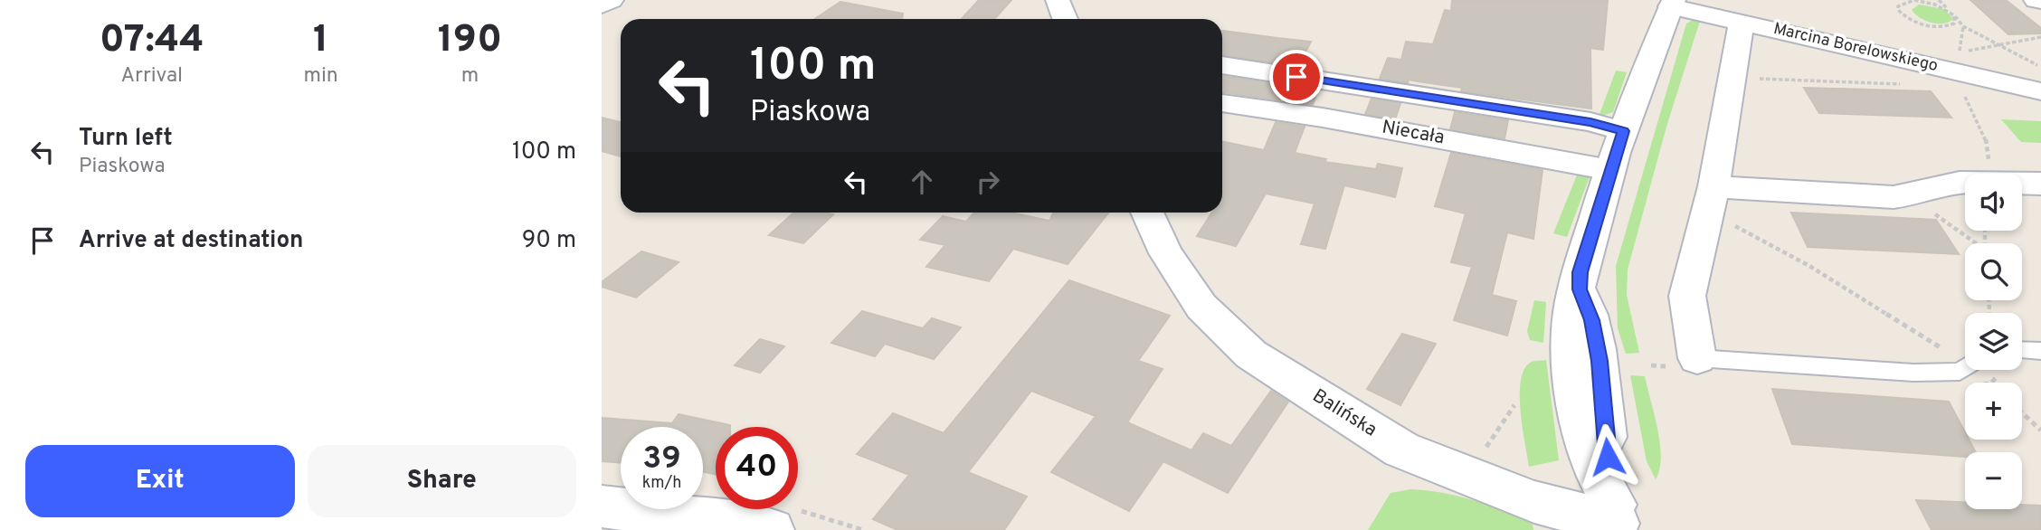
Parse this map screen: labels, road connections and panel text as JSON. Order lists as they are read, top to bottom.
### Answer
{
  "streets": {
    "street": ["Marcina Borelowskiego", "Niecała", "Balińska"]
  },
  "page": {
    "eta": [
      "07:44",
      "Arrival",
      "1",
      "min",
      "190",
      "m"
    ],
    "turn": ["100 m", "Piaskowa"],
    "list": [
      {
        "name": "Turn left",
        "note": "Piaskowa",
        "value": "100 m"
      },
      {
        "name": "Arrive at destination",
        "value": "90 m"
      }
    ],
    "map_buttons": ["+", "−"],
    "speed": "39 km/h",
    "limit": "40",
    "buttons": ["Exit", "Share"]
  }
}
